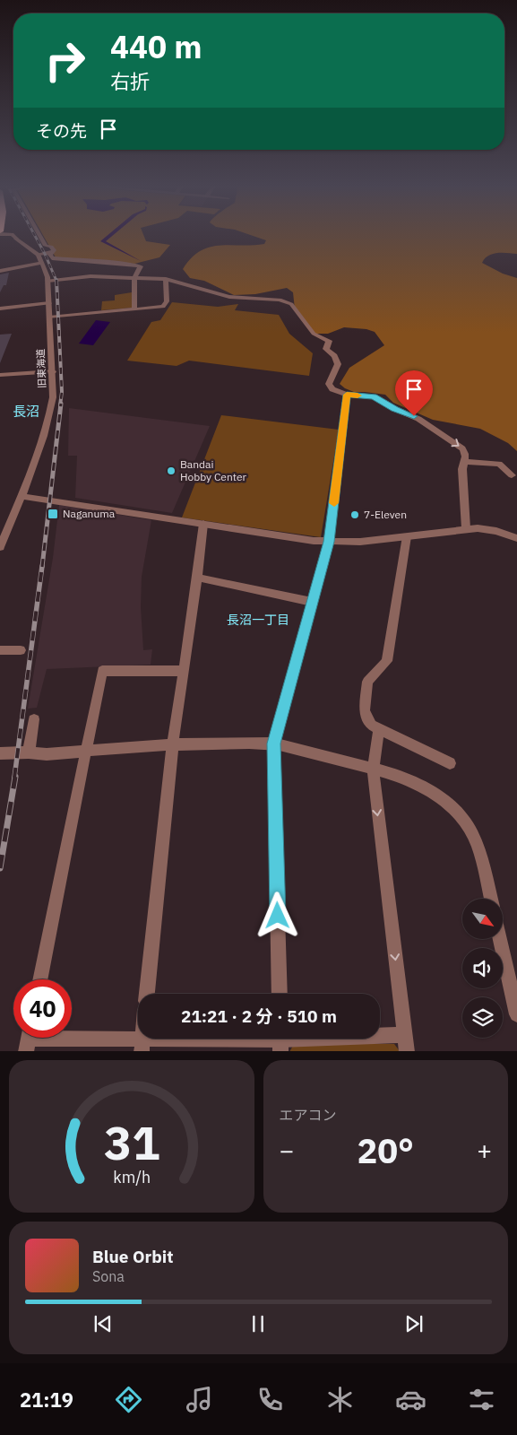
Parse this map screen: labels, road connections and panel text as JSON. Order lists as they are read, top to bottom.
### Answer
{
  "streets": {
    "street": ["旧東海道"]
  },
  "districts": ["長沼", "長沼一丁目"],
  "places": {
    "other": ["Bandai Hobby Center", "7-Eleven"],
    "transit": ["Naganuma"]
  },
  "north": "bottom right",
  "page": {
    "turn": ["440 m", "右折"],
    "then": "その先",
    "limit": "40",
    "trip": "21:21 · 2 分 · 510 m",
    "tile": "エアコン",
    "heat": ["−", "20°", "+"],
    "song": ["Blue Orbit", "Sona"],
    "tabs": "21:19",
    "gauge": ["31", "km/h"]
  }
}
